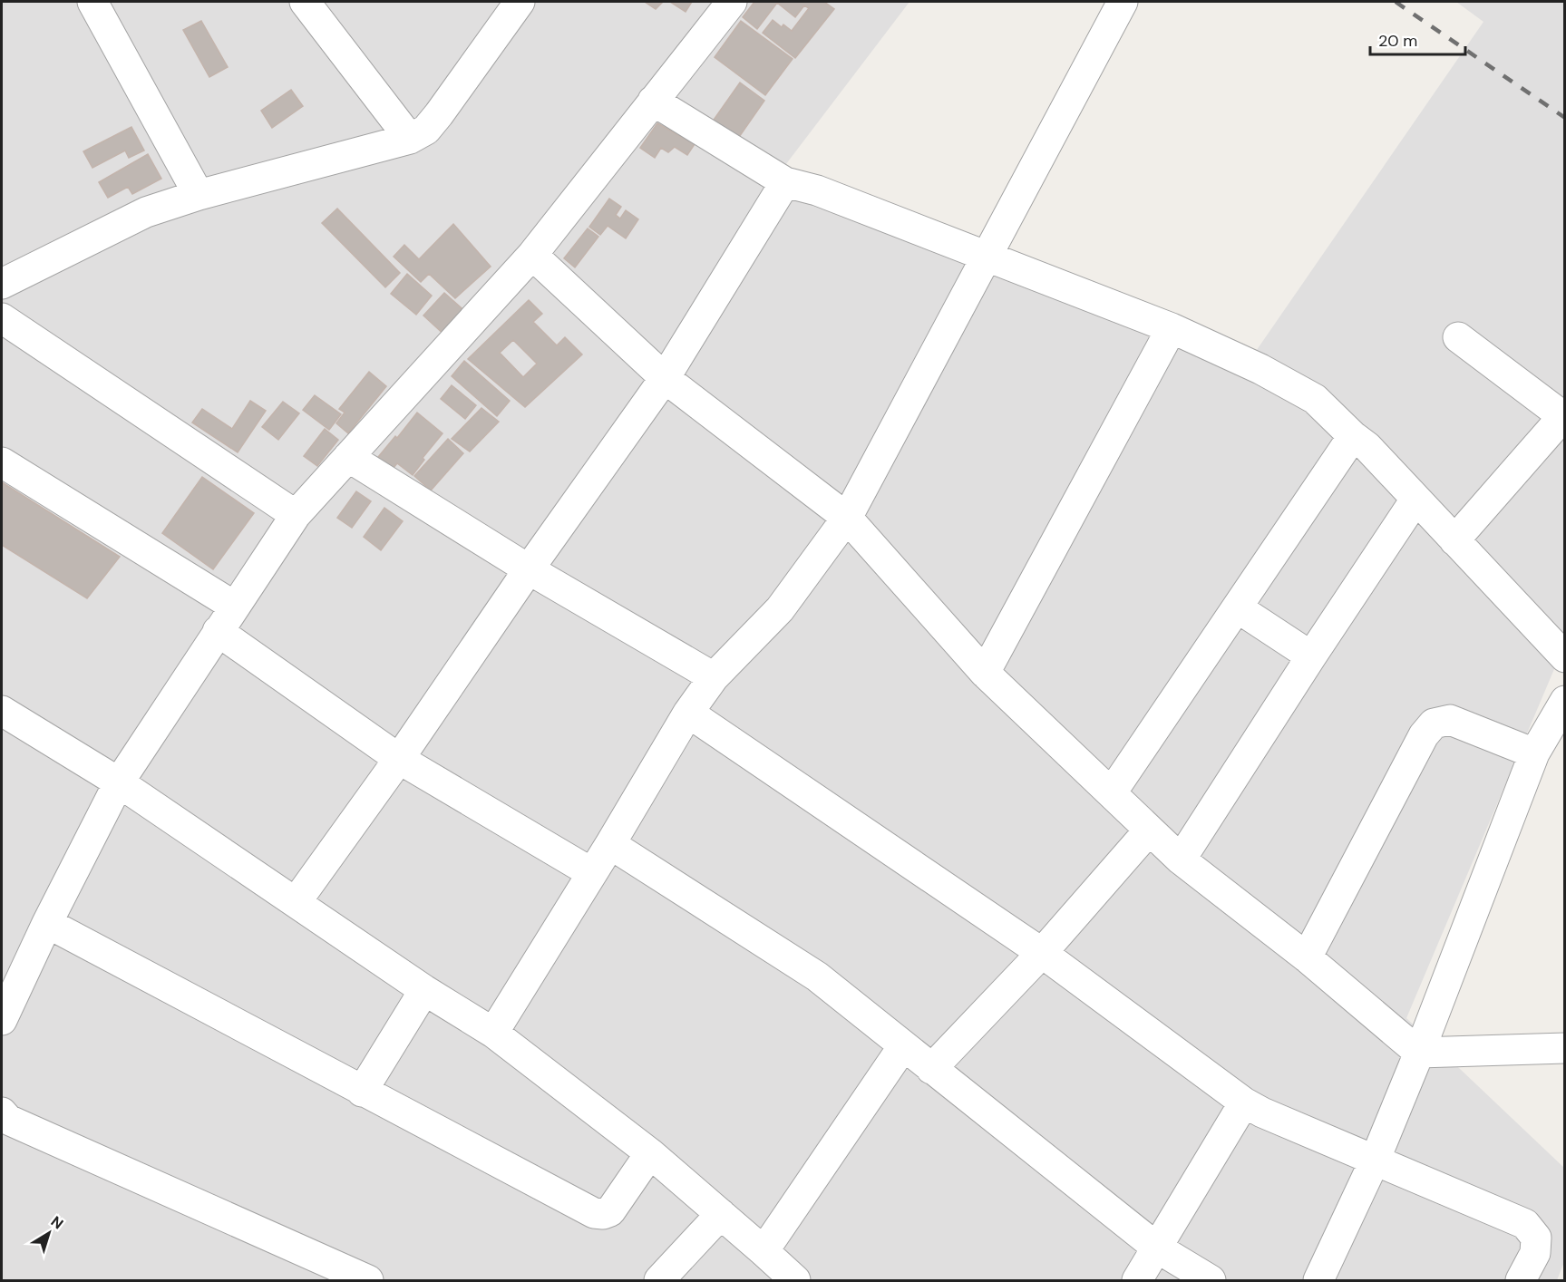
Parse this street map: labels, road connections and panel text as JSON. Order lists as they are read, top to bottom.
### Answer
{
  "scale_bar": "20 m",
  "north": "top right"
}
